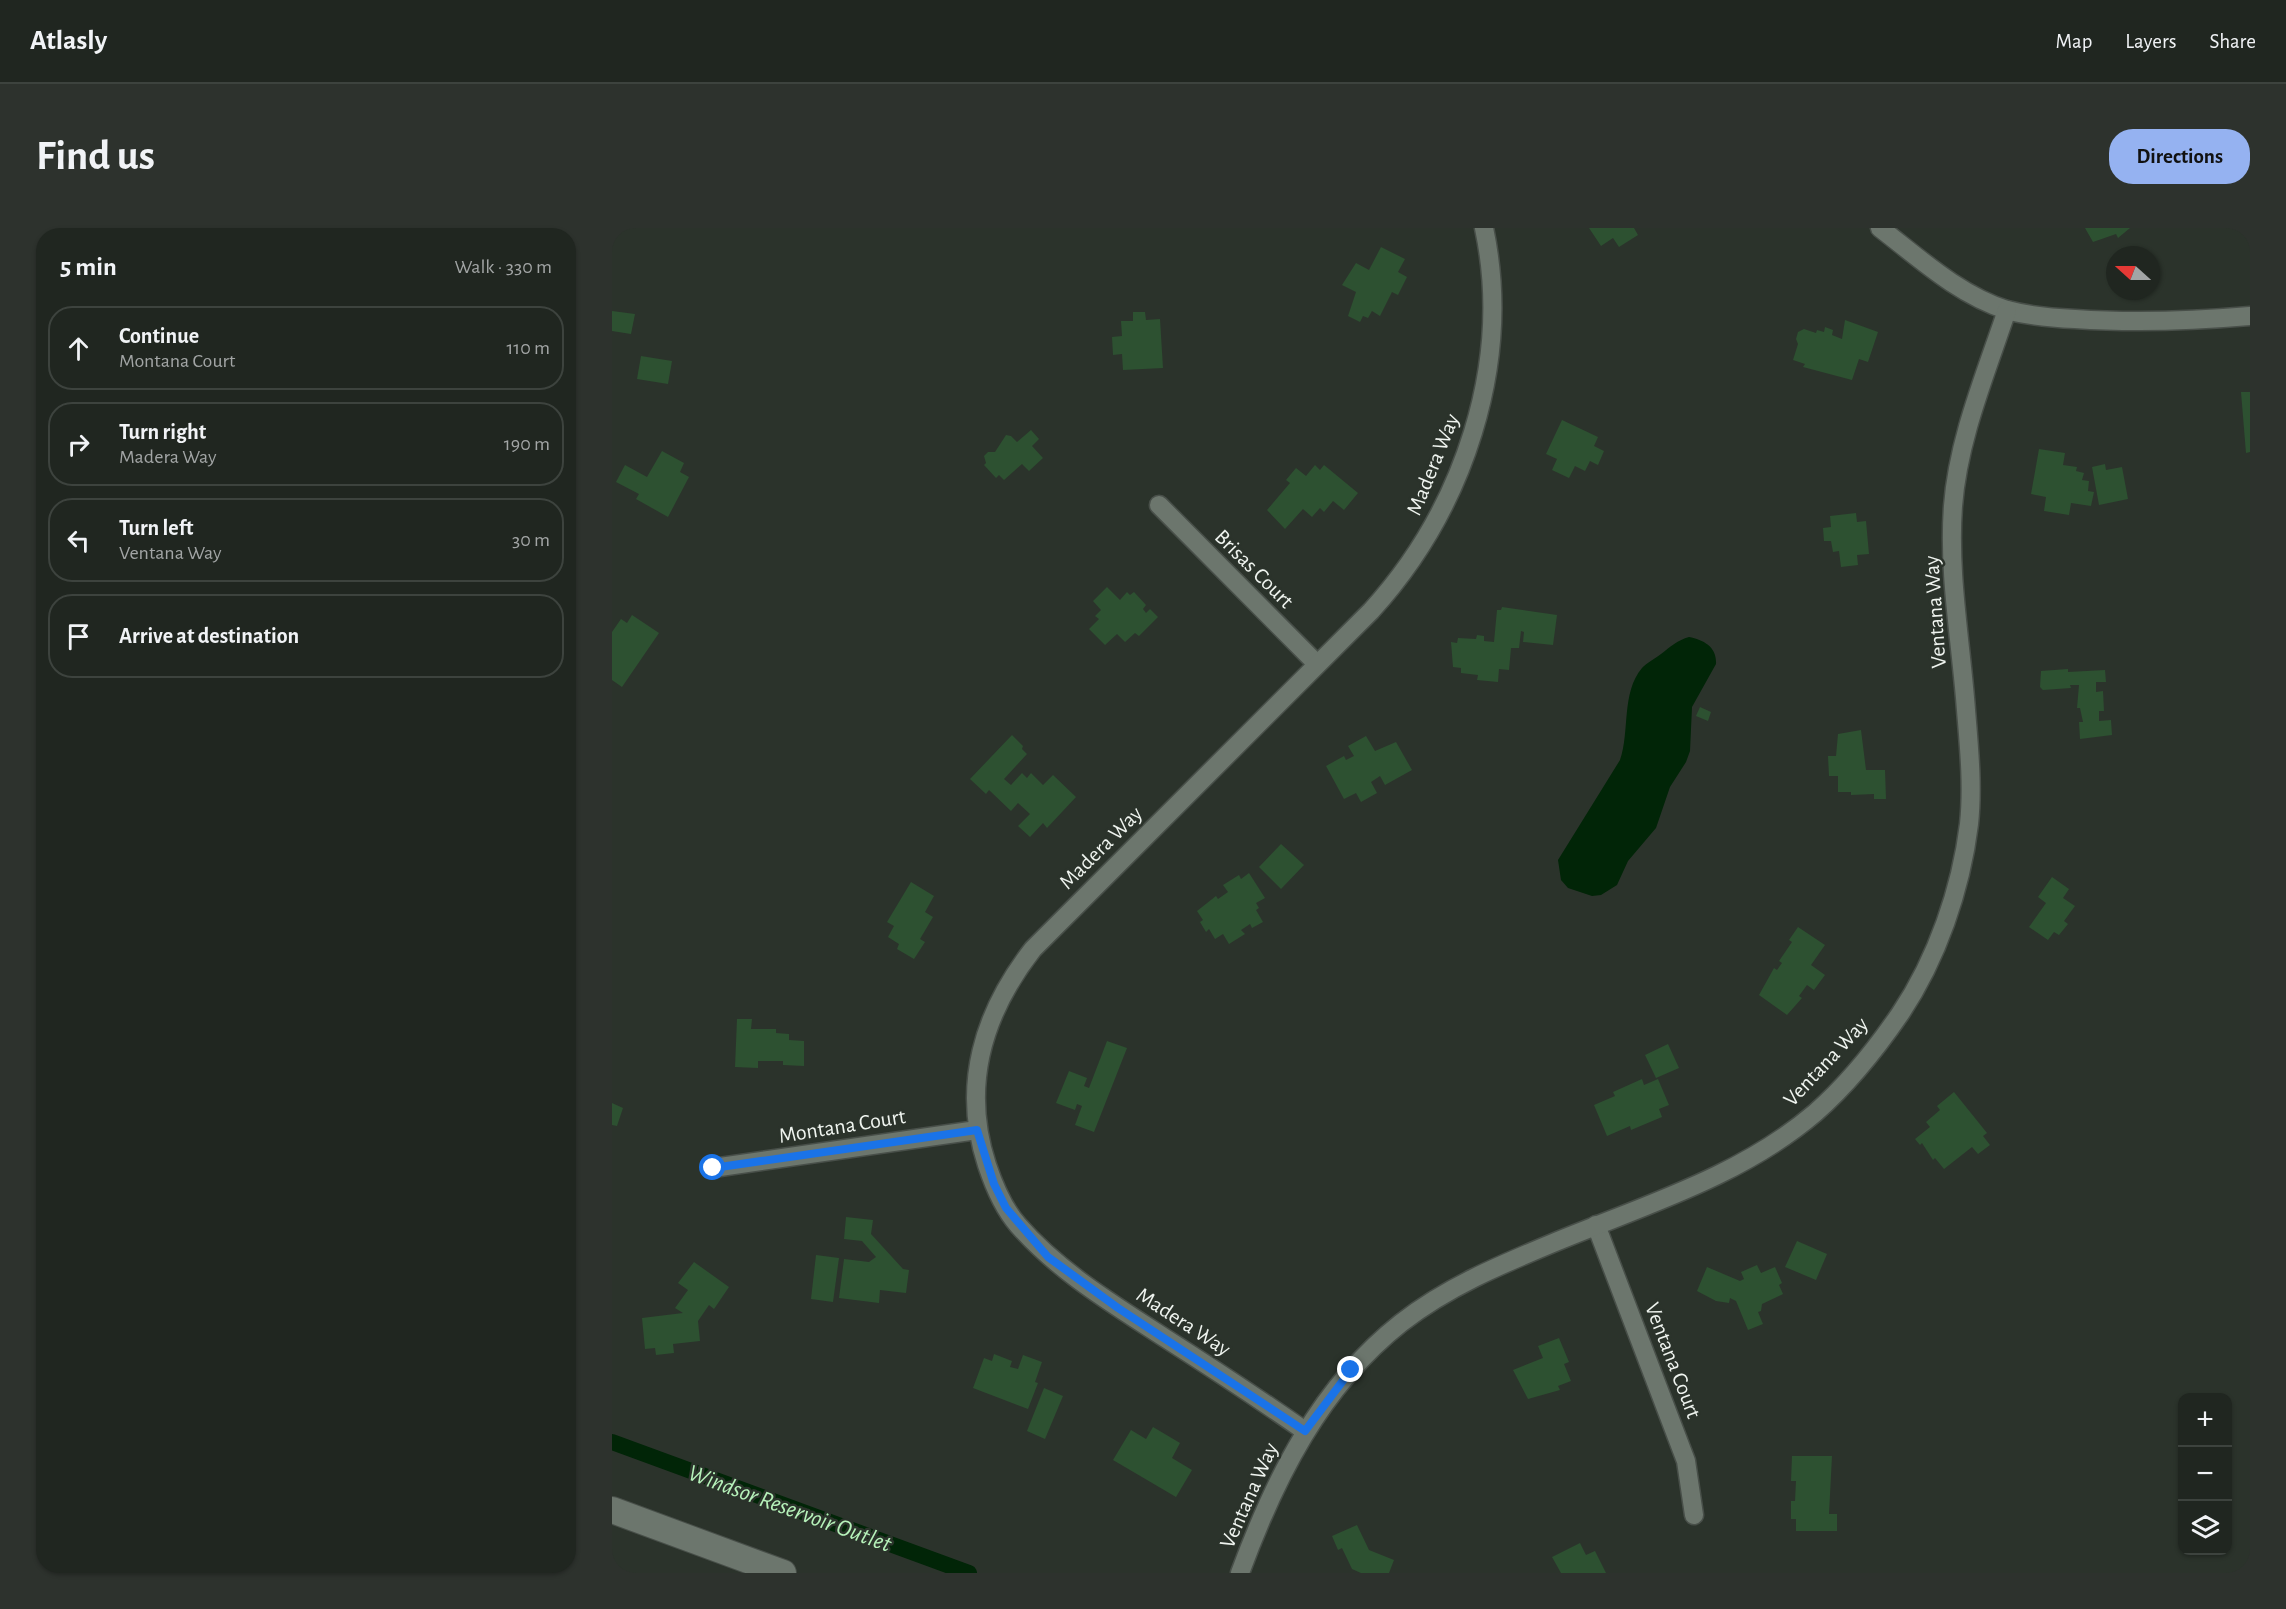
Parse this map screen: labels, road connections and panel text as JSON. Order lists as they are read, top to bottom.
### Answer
{
  "streets": {
    "street": [
      "Madera Way",
      "Brisas Court",
      "Ventana Way",
      "Montana Court",
      "Ventana Court"
    ]
  },
  "crossings": [
    ["Madera Way", "Brisas Court"],
    ["Madera Way", "Ventana Way"],
    ["Madera Way", "Montana Court"],
    ["Ventana Way", "Ventana Court"]
  ],
  "water": ["Windsor Reservoir Outlet"],
  "north": "left",
  "page": {
    "header": "Atlasly",
    "nav": ["Map", "Layers", "Share"],
    "buttons": "Directions",
    "title": "Find us",
    "heading": ["5 min", "Walk · 330 m"],
    "list": [
      ["Continue", "Montana Court", "110 m"],
      ["Turn right", "Madera Way", "190 m"],
      ["Turn left", "Ventana Way", "30 m"],
      "Arrive at destination"
    ],
    "map_buttons": ["+", "−"]
  }
}
